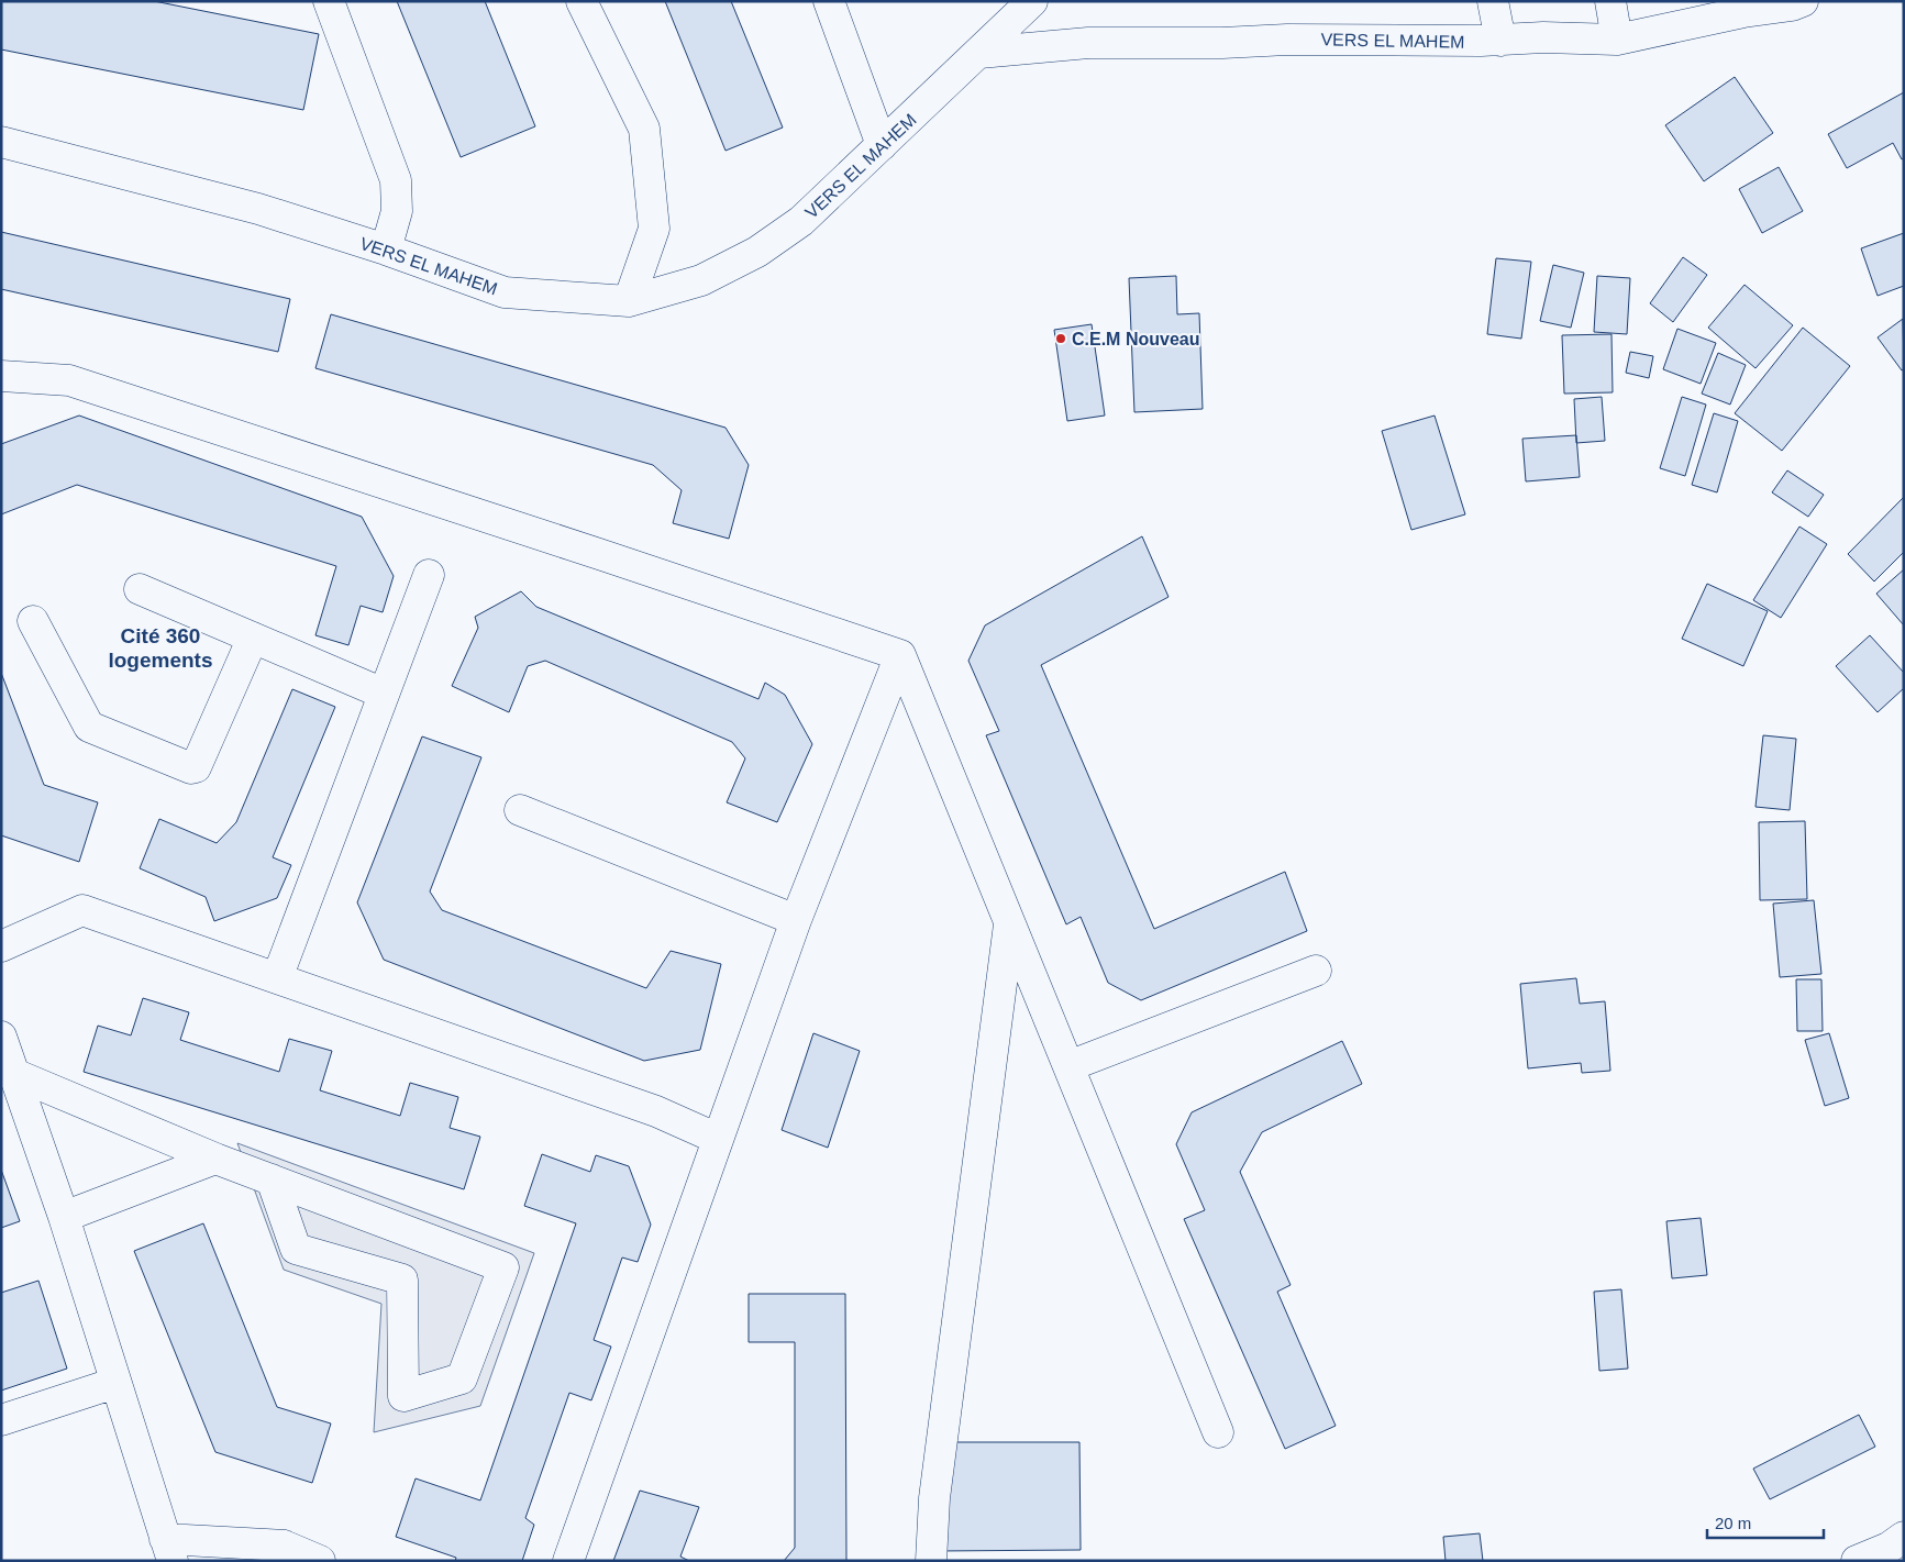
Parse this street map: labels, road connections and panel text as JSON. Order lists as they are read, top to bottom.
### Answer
{
  "streets": {
    "street": ["VERS EL MAHEM"]
  },
  "districts": ["Cité 360 logements"],
  "places": ["C.E.M Nouveau"],
  "scale_bar": "20 m"
}
